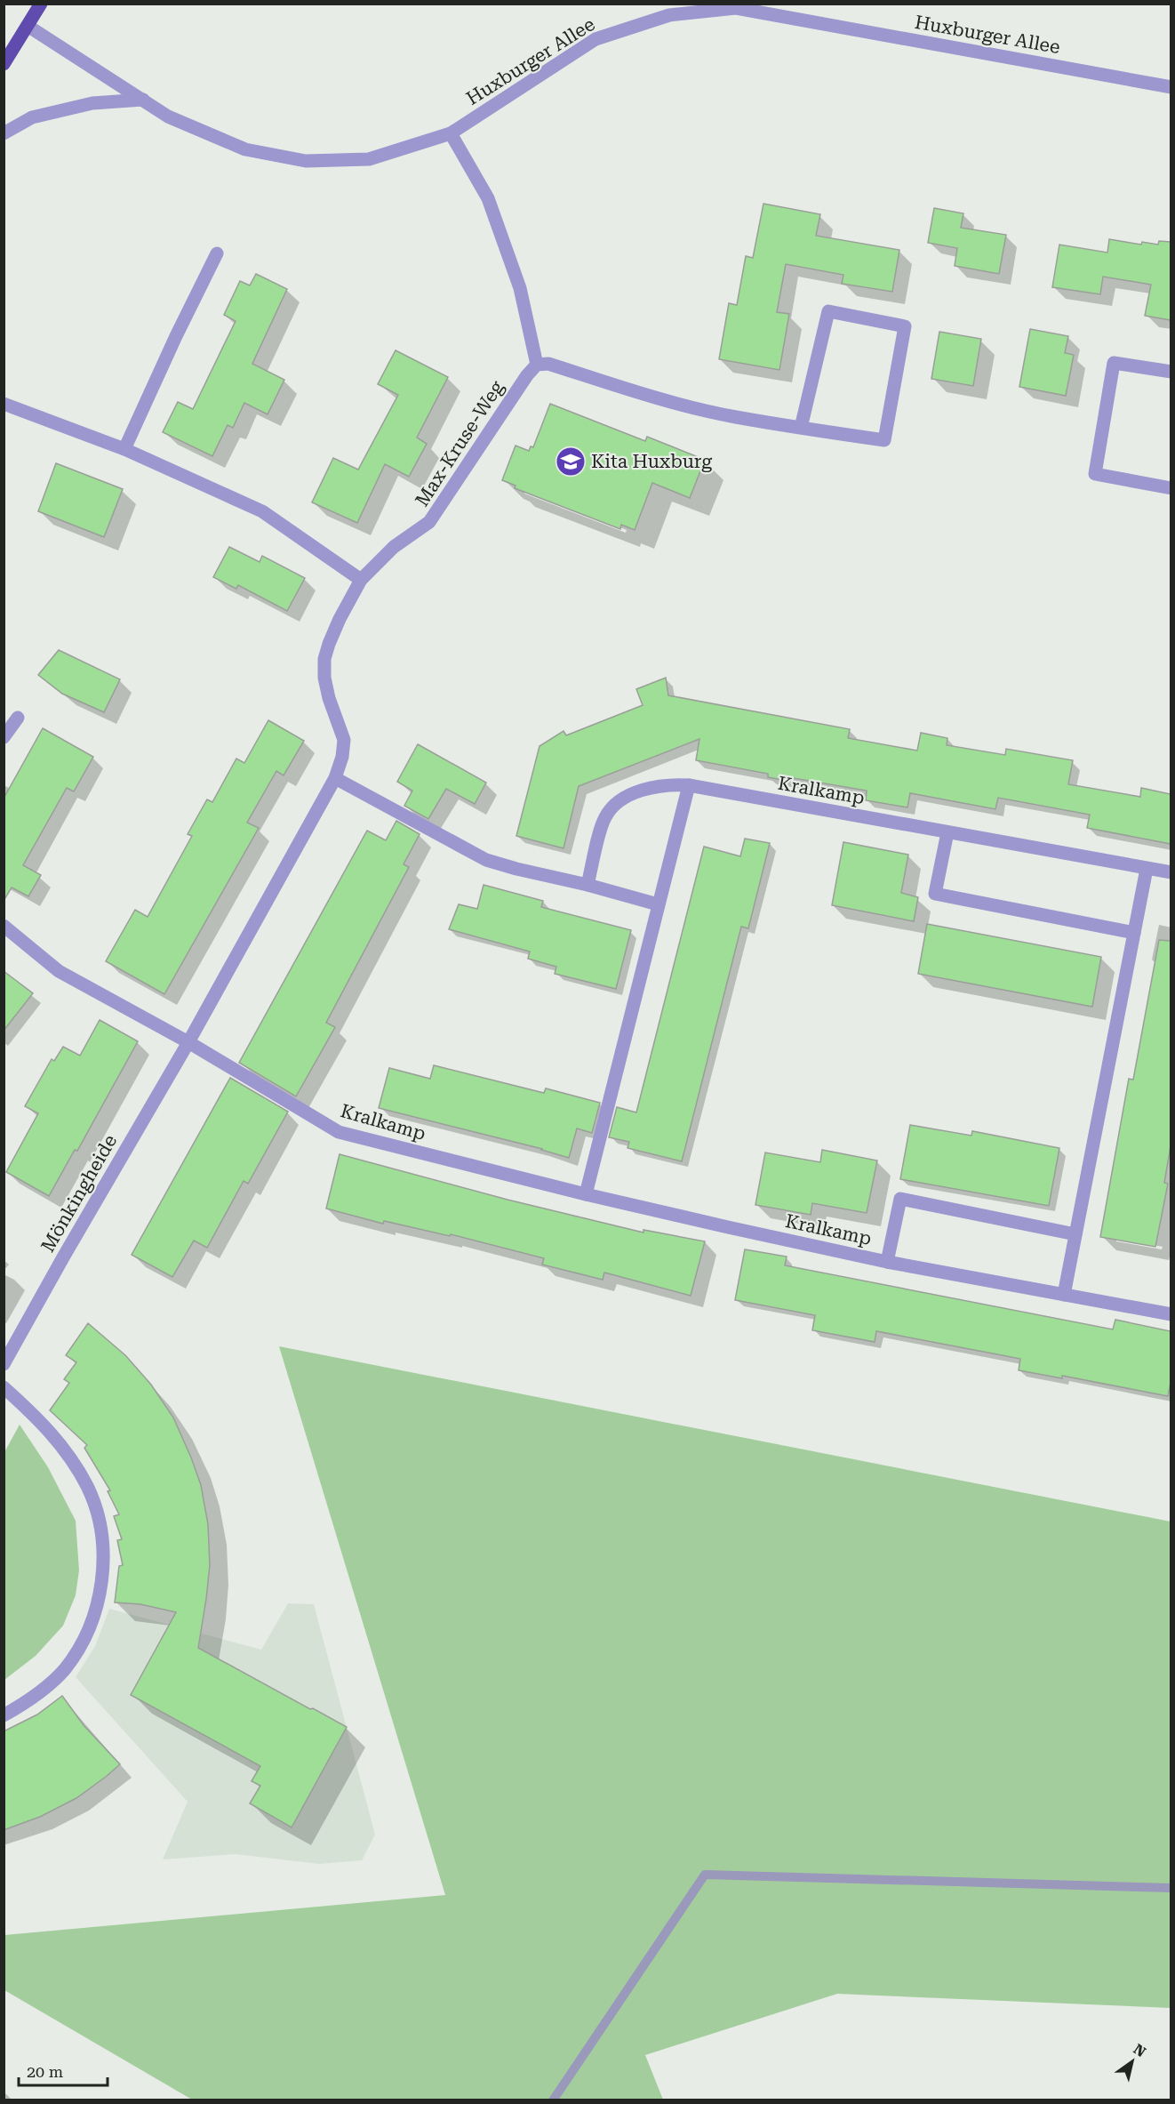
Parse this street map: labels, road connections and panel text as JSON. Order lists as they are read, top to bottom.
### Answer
{
  "streets": {
    "street": [
      "Huxburger Allee",
      "Max-Kruse-Weg",
      "Kralkamp",
      "Mönkingheide"
    ]
  },
  "crossings": [
    ["Max-Kruse-Weg", "Mönkingheide"],
    ["Kralkamp", "Mönkingheide"]
  ],
  "places": {
    "school or university": ["Kita Huxburg"]
  },
  "scale_bar": "20 m",
  "north": "top right"
}
